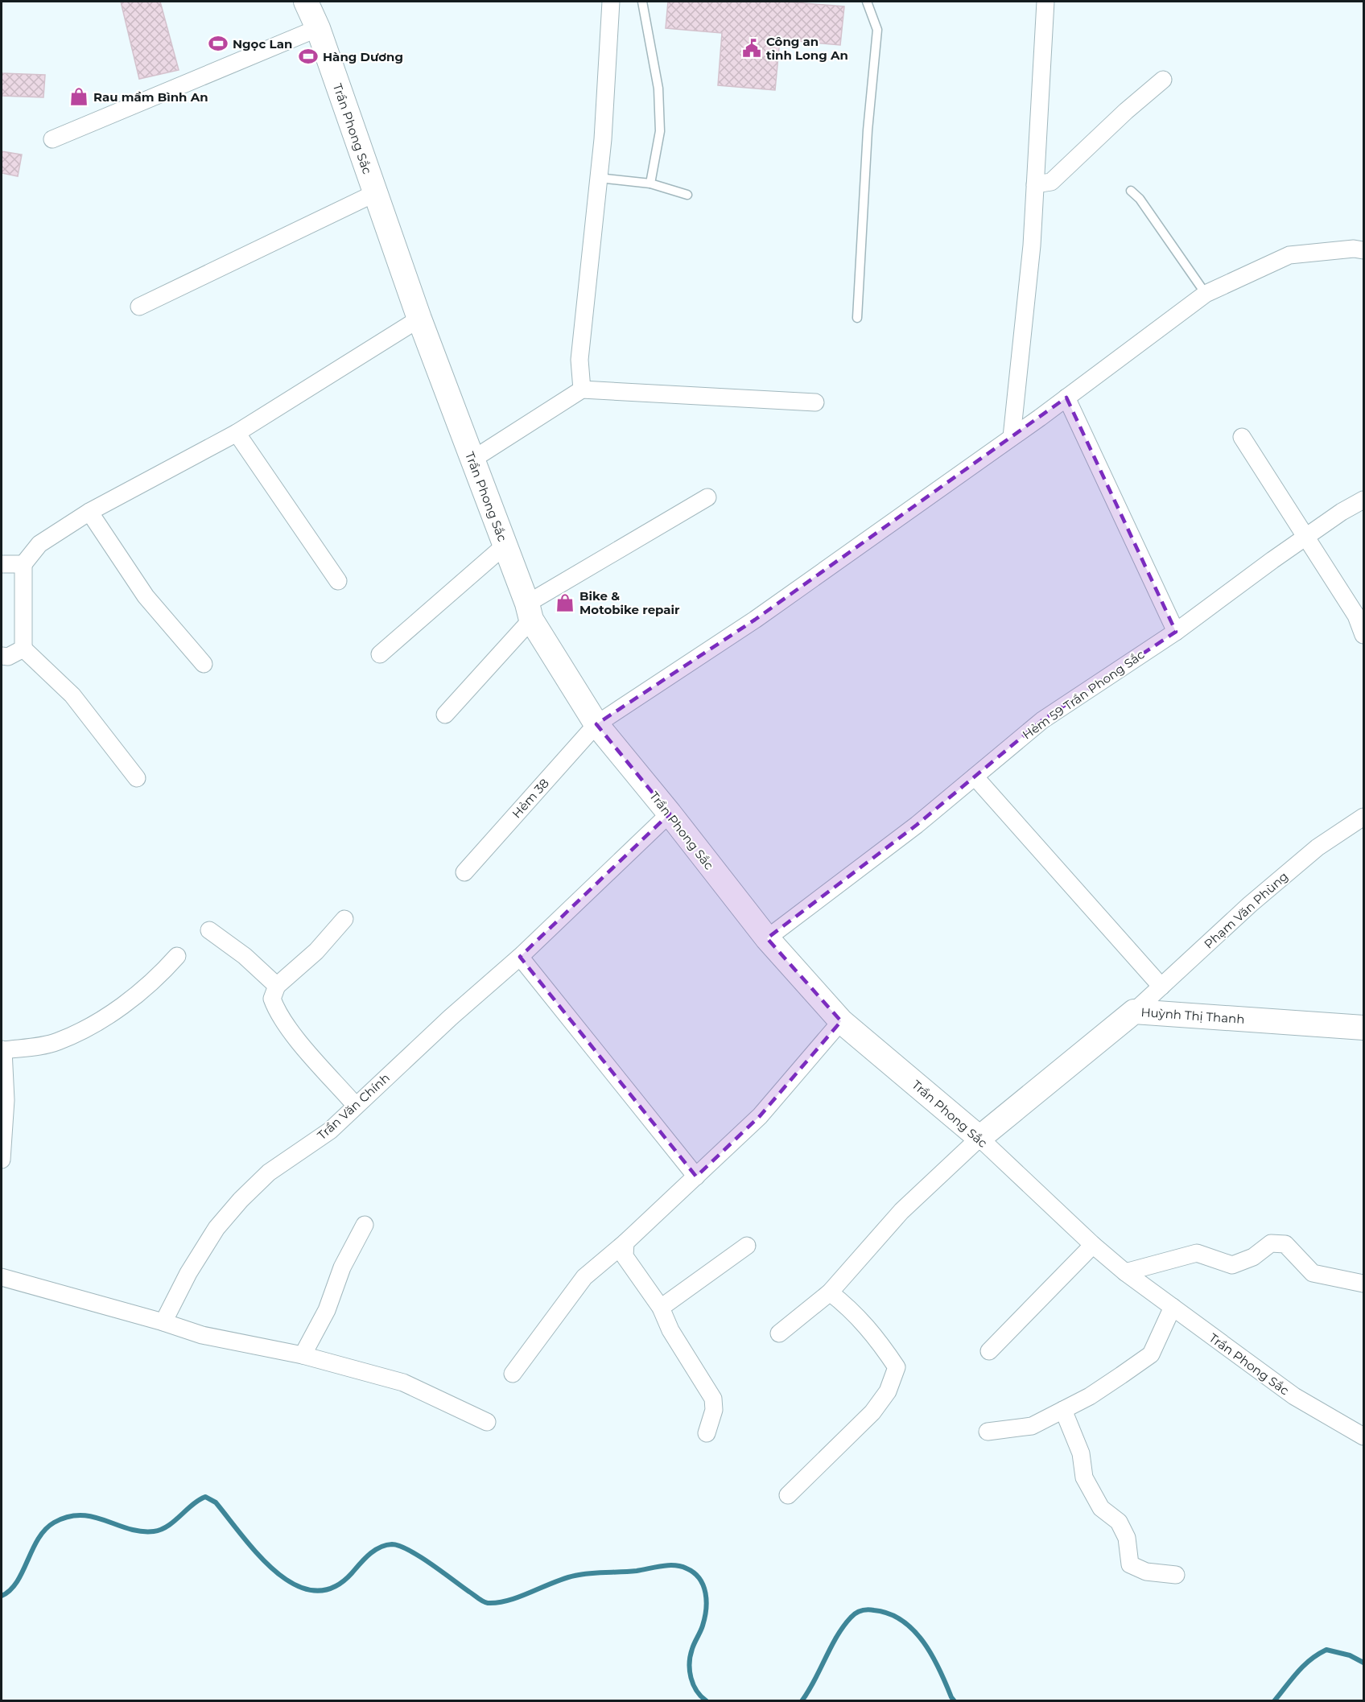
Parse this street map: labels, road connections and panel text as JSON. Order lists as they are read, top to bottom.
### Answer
{
  "streets": {
    "street": [
      "Trần Phong Sắc",
      "Hẻm 59 Trần Phong Sắc",
      "Hẻm 38",
      "Phạm Văn Phùng",
      "Huỳnh Thị Thanh",
      "Trần Văn Chính"
    ]
  },
  "crossings": [
    ["Trần Phong Sắc", "Hẻm 59 Trần Phong Sắc"],
    ["Trần Phong Sắc", "Hẻm 38"],
    ["Trần Phong Sắc", "Huỳnh Thị Thanh"],
    ["Trần Phong Sắc", "Trần Văn Chính"],
    ["Phạm Văn Phùng", "Huỳnh Thị Thanh"]
  ],
  "places": {
    "sports": ["Ngọc Lan", "Hàng Dương"],
    "public building": ["Công an tỉnh Long An"],
    "shop": ["Rau mầm Bình An", "Bike & Motobike repair"]
  }
}
